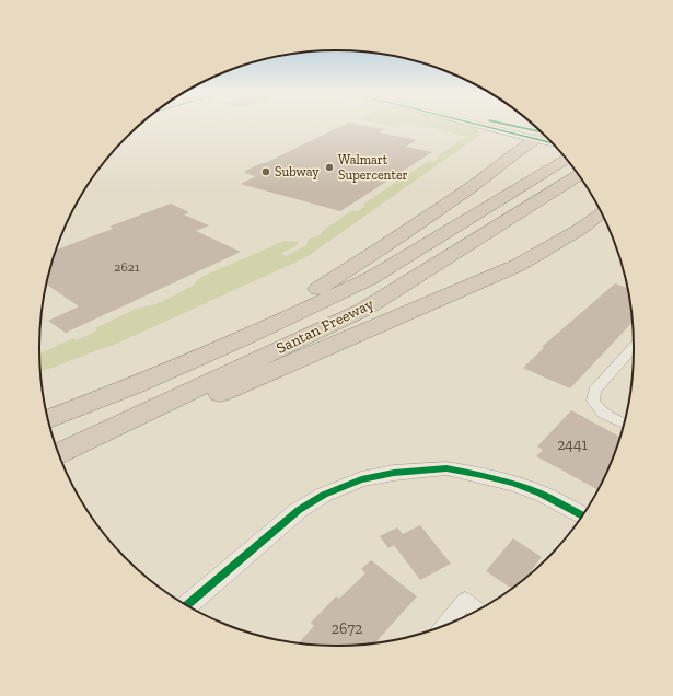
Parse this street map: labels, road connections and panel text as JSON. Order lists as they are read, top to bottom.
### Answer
{
  "streets": {
    "highway": ["Santan Freeway"]
  },
  "places": ["Walmart Supercenter", "Subway"],
  "house_numbers": ["2621", "2441", "2672"]
}
